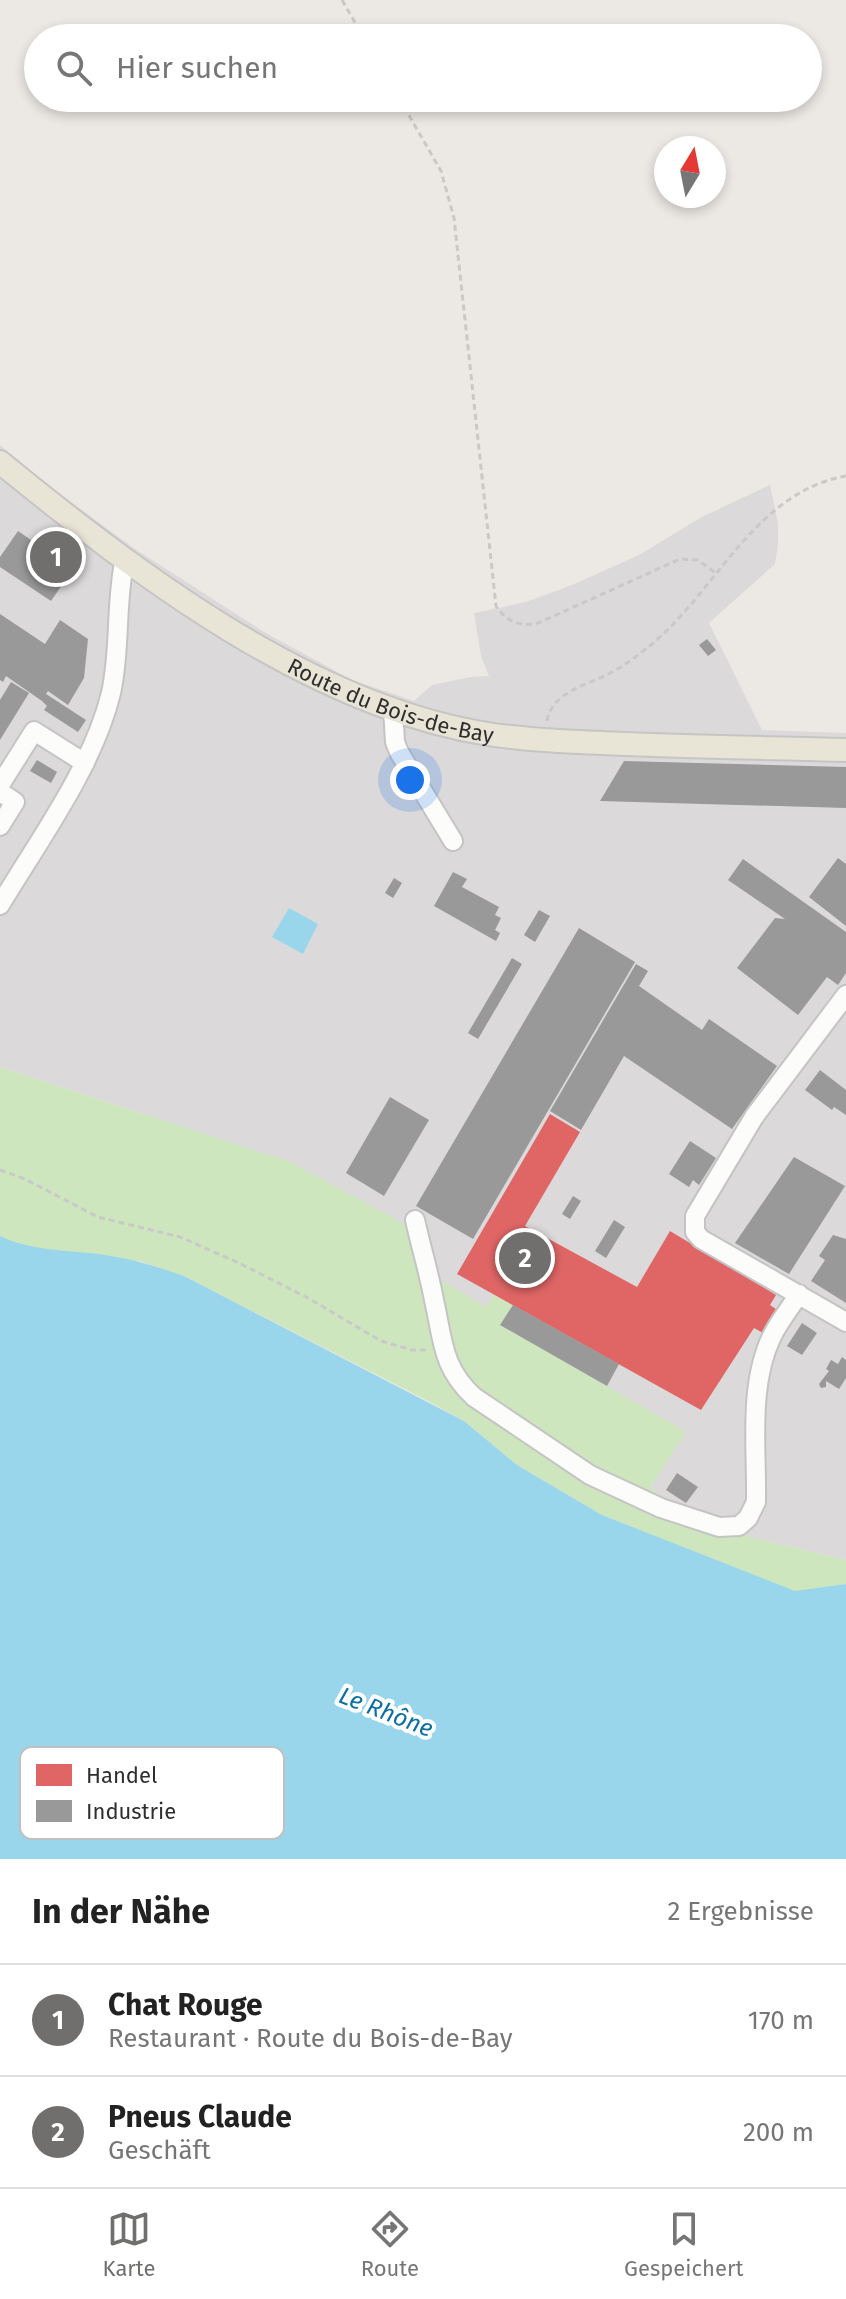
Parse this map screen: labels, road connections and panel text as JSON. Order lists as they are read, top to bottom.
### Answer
{
  "streets": {
    "main road": ["Route du Bois-de-Bay"]
  },
  "water": ["Le Rhône"],
  "legend": ["Handel", "Industrie"],
  "north": "top",
  "page": {
    "search": "Hier suchen",
    "pins": ["1", "2"],
    "heading": ["In der Nähe", "2 Ergebnisse"],
    "list": [
      {
        "mark": "1",
        "name": "Chat Rouge",
        "note": "Restaurant · Route du Bois-de-Bay",
        "value": "170 m"
      },
      {
        "mark": "2",
        "name": "Pneus Claude",
        "note": "Geschäft",
        "value": "200 m"
      }
    ],
    "nav": ["Karte", "Route", "Gespeichert"]
  }
}
